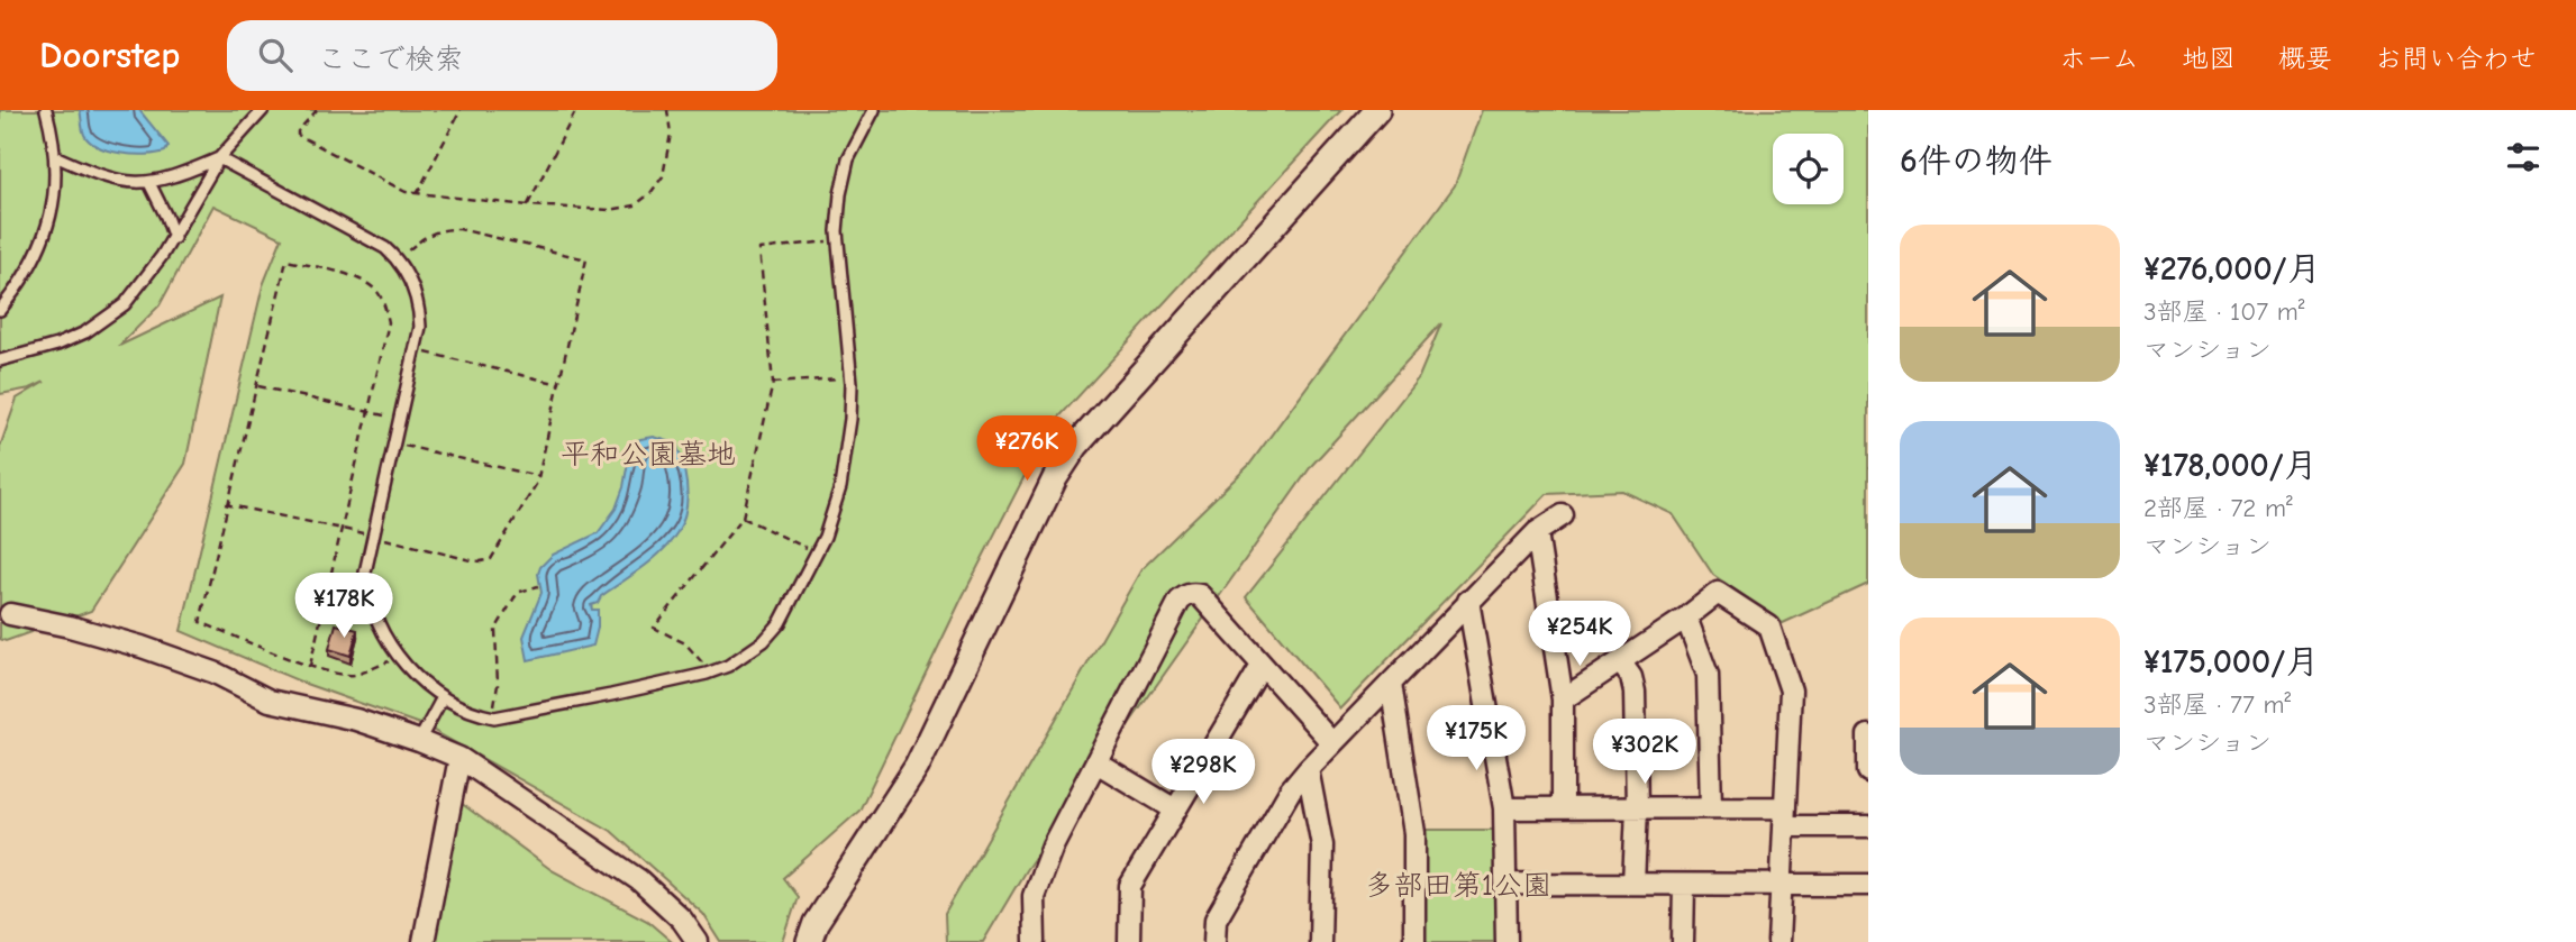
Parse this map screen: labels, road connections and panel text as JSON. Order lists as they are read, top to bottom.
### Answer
{
  "parks": ["平和公園墓地", "多部田第1公園"],
  "page": {
    "header": "Doorstep",
    "search": "ここで検索",
    "nav": [
      "ホーム",
      "地図",
      "概要",
      "お問い合わせ"
    ],
    "heading": "6件の物件",
    "list": [
      {
        "name": "¥276,000/月",
        "note": "3部屋 · 107 m² · マンション"
      },
      {
        "name": "¥178,000/月",
        "note": "2部屋 · 72 m² · マンション"
      },
      {
        "name": "¥175,000/月",
        "note": "3部屋 · 77 m² · マンション"
      }
    ],
    "price": [
      "¥276K",
      "¥178K",
      "¥254K",
      "¥175K",
      "¥302K",
      "¥298K"
    ]
  }
}
